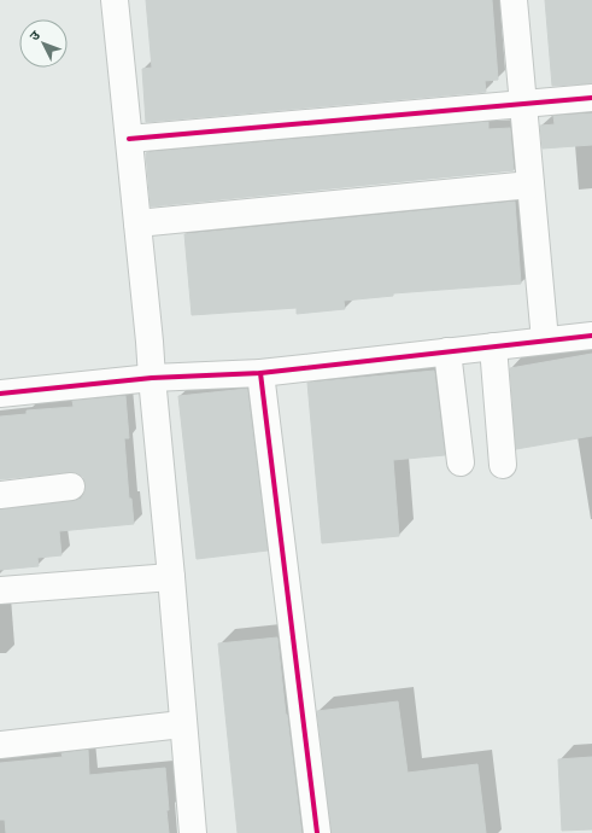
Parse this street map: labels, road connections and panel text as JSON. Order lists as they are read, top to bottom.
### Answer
{
  "north": "top left"
}
